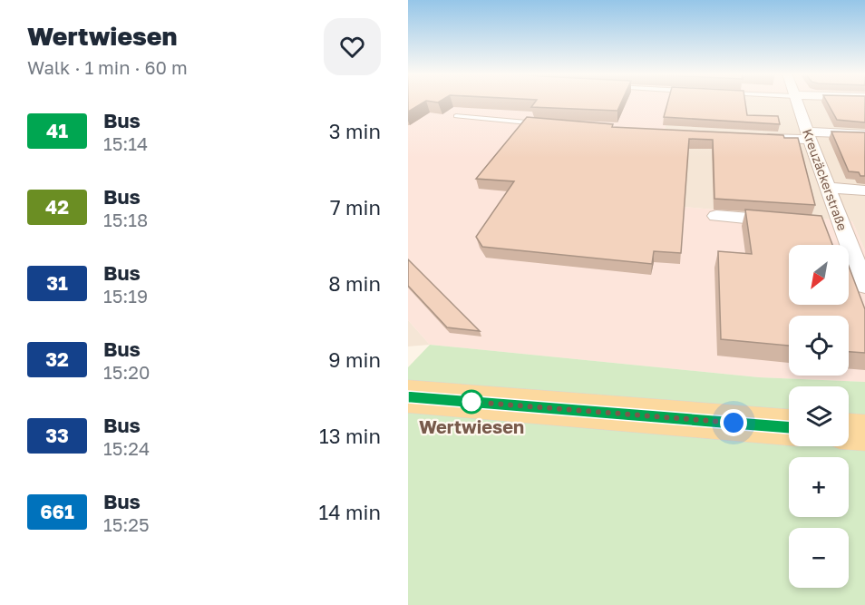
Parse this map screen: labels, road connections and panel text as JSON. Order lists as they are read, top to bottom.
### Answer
{
  "streets": {
    "street": ["Kreuzäckerstraße"]
  },
  "places": ["Wertwiesen"],
  "lines": ["bus line 41"],
  "north": "bottom left",
  "page": {
    "heading": ["Wertwiesen", "Walk · 1 min · 60 m"],
    "list": [
      {
        "mark": "41",
        "name": "Bus",
        "note": "15:14",
        "value": "3 min"
      },
      {
        "mark": "42",
        "name": "Bus",
        "note": "15:18",
        "value": "7 min"
      },
      {
        "mark": "31",
        "name": "Bus",
        "note": "15:19",
        "value": "8 min"
      },
      {
        "mark": "32",
        "name": "Bus",
        "note": "15:20",
        "value": "9 min"
      },
      {
        "mark": "33",
        "name": "Bus",
        "note": "15:24",
        "value": "13 min"
      },
      {
        "mark": "661",
        "name": "Bus",
        "note": "15:25",
        "value": "14 min"
      }
    ],
    "map_buttons": ["+", "−"]
  }
}
